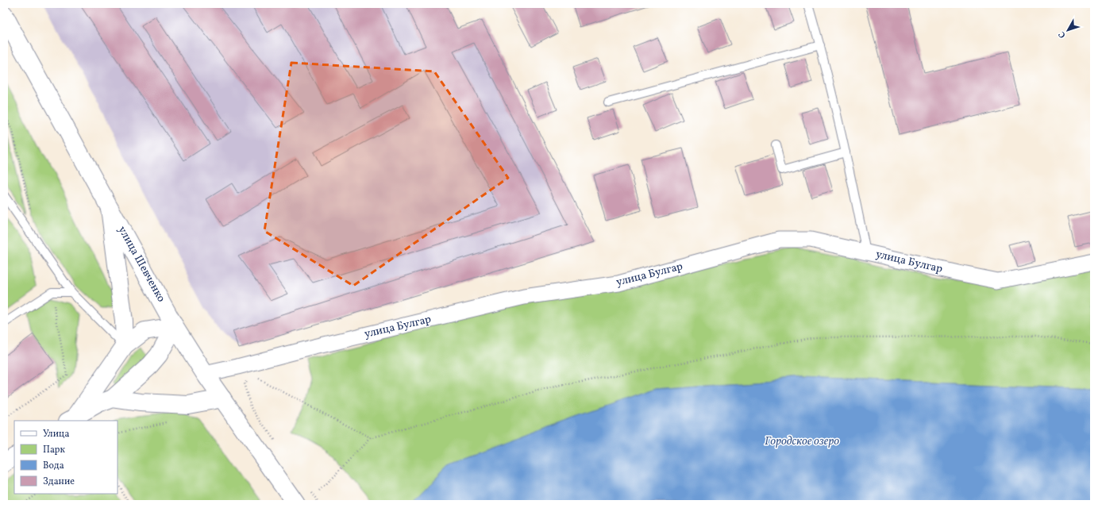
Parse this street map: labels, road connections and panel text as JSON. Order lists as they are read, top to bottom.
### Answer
{
  "streets": {
    "main road": ["улица Шевченко"],
    "street": ["улица Булгар"]
  },
  "crossings": [
    ["улица Булгар", "улица Шевченко"]
  ],
  "water": ["Городское озеро"],
  "legend": [
    "Улица",
    "Парк",
    "Вода",
    "Здание"
  ],
  "north": "bottom left"
}
